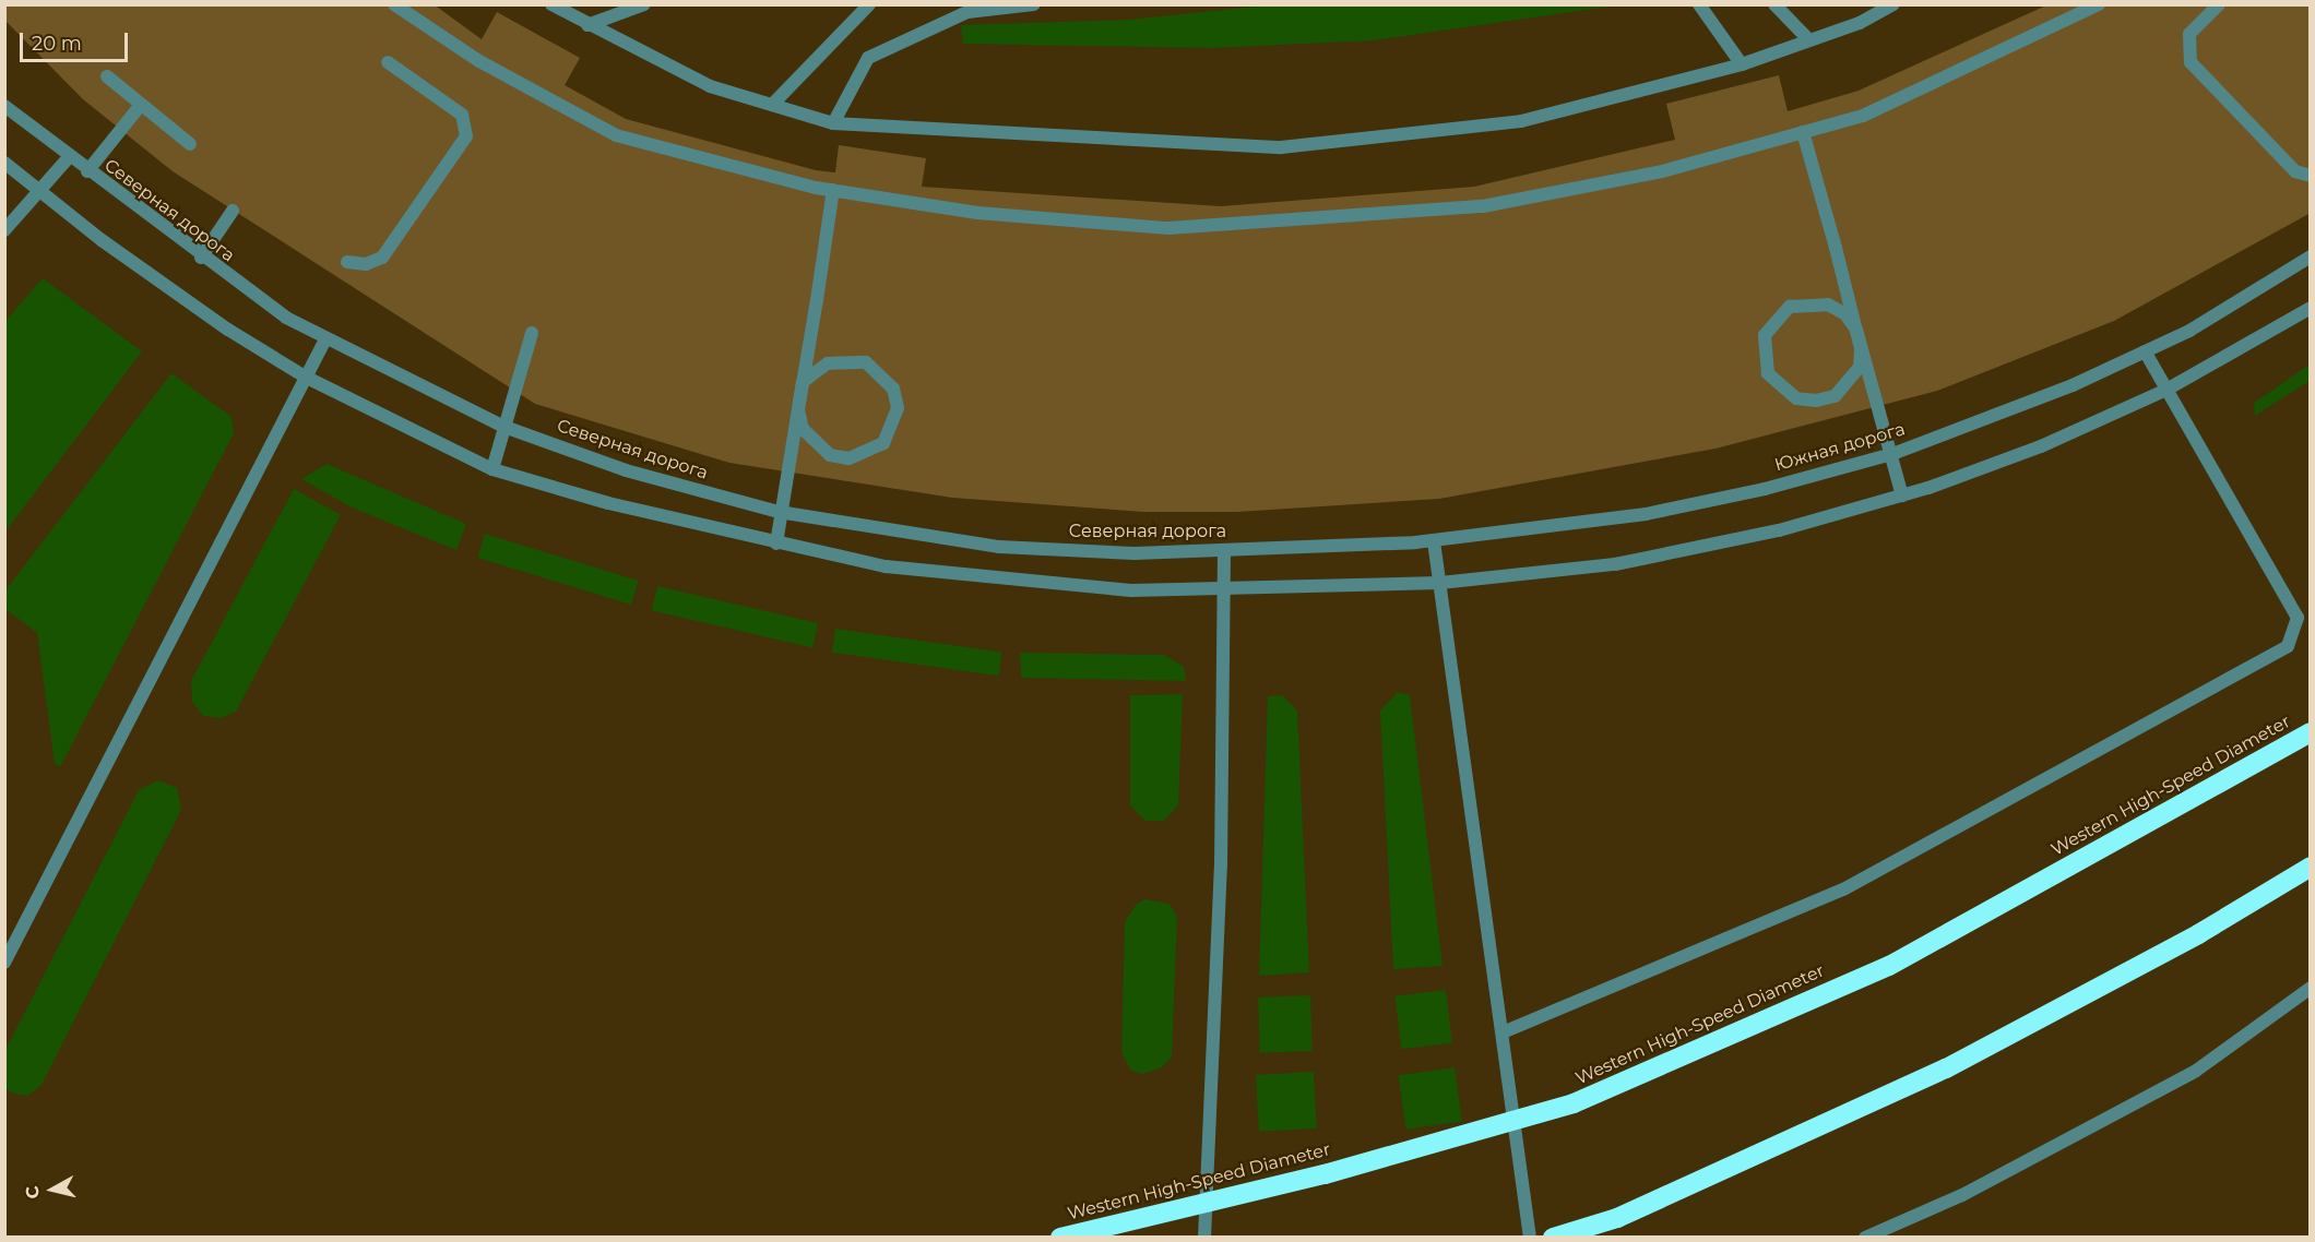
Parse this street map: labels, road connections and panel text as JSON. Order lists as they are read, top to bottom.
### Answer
{
  "streets": {
    "highway": ["Western High-Speed Diameter"],
    "street": ["Северная дорога", "Южная дорога"]
  },
  "crossings": [
    ["Северная дорога", "Южная дорога"]
  ],
  "scale_bar": "20 m",
  "north": "left"
}
